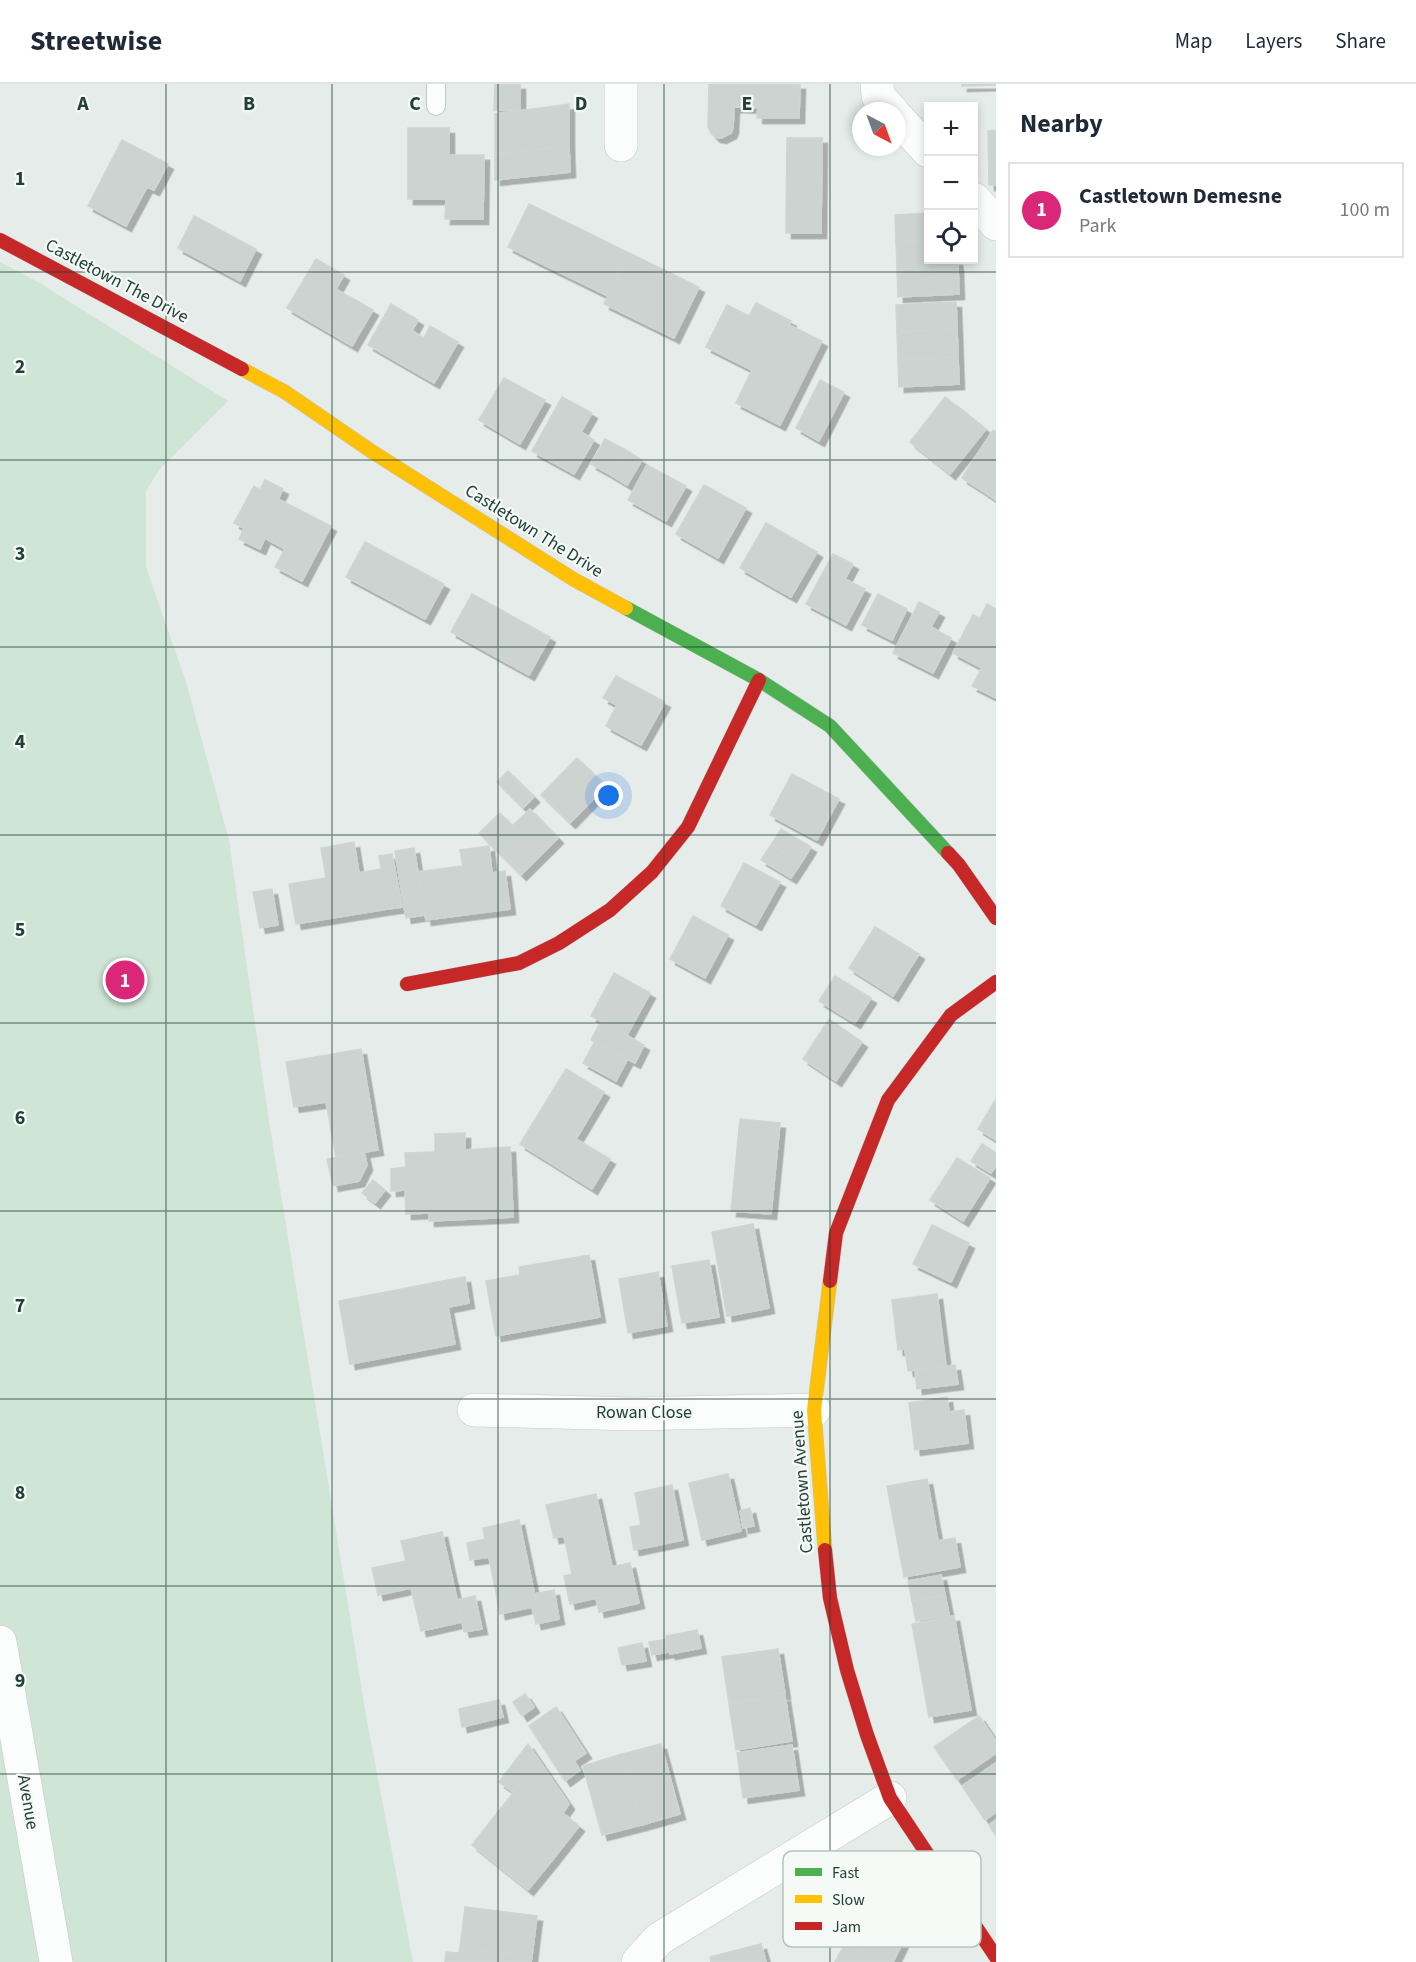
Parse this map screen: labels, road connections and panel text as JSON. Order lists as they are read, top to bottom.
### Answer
{
  "streets": {
    "street": [
      "Castletown The Drive",
      "Rowan Close",
      "Castletown Avenue",
      "Avenue"
    ]
  },
  "crossings": [
    ["Rowan Close", "Castletown Avenue"]
  ],
  "legend": ["Fast", "Slow", "Jam"],
  "north": "bottom right",
  "page": {
    "header": "Streetwise",
    "nav": ["Map", "Layers", "Share"],
    "heading": "Nearby",
    "map_buttons": ["+", "−"],
    "list": [
      {
        "mark": "1",
        "name": "Castletown Demesne",
        "note": "Park",
        "value": "100 m"
      }
    ],
    "pins": "1"
  },
  "grid": {
    "columns": [
      "A",
      "B",
      "C",
      "D",
      "E"
    ],
    "rows": [
      "1",
      "2",
      "3",
      "4",
      "5",
      "6",
      "7",
      "8",
      "9"
    ]
  }
}
